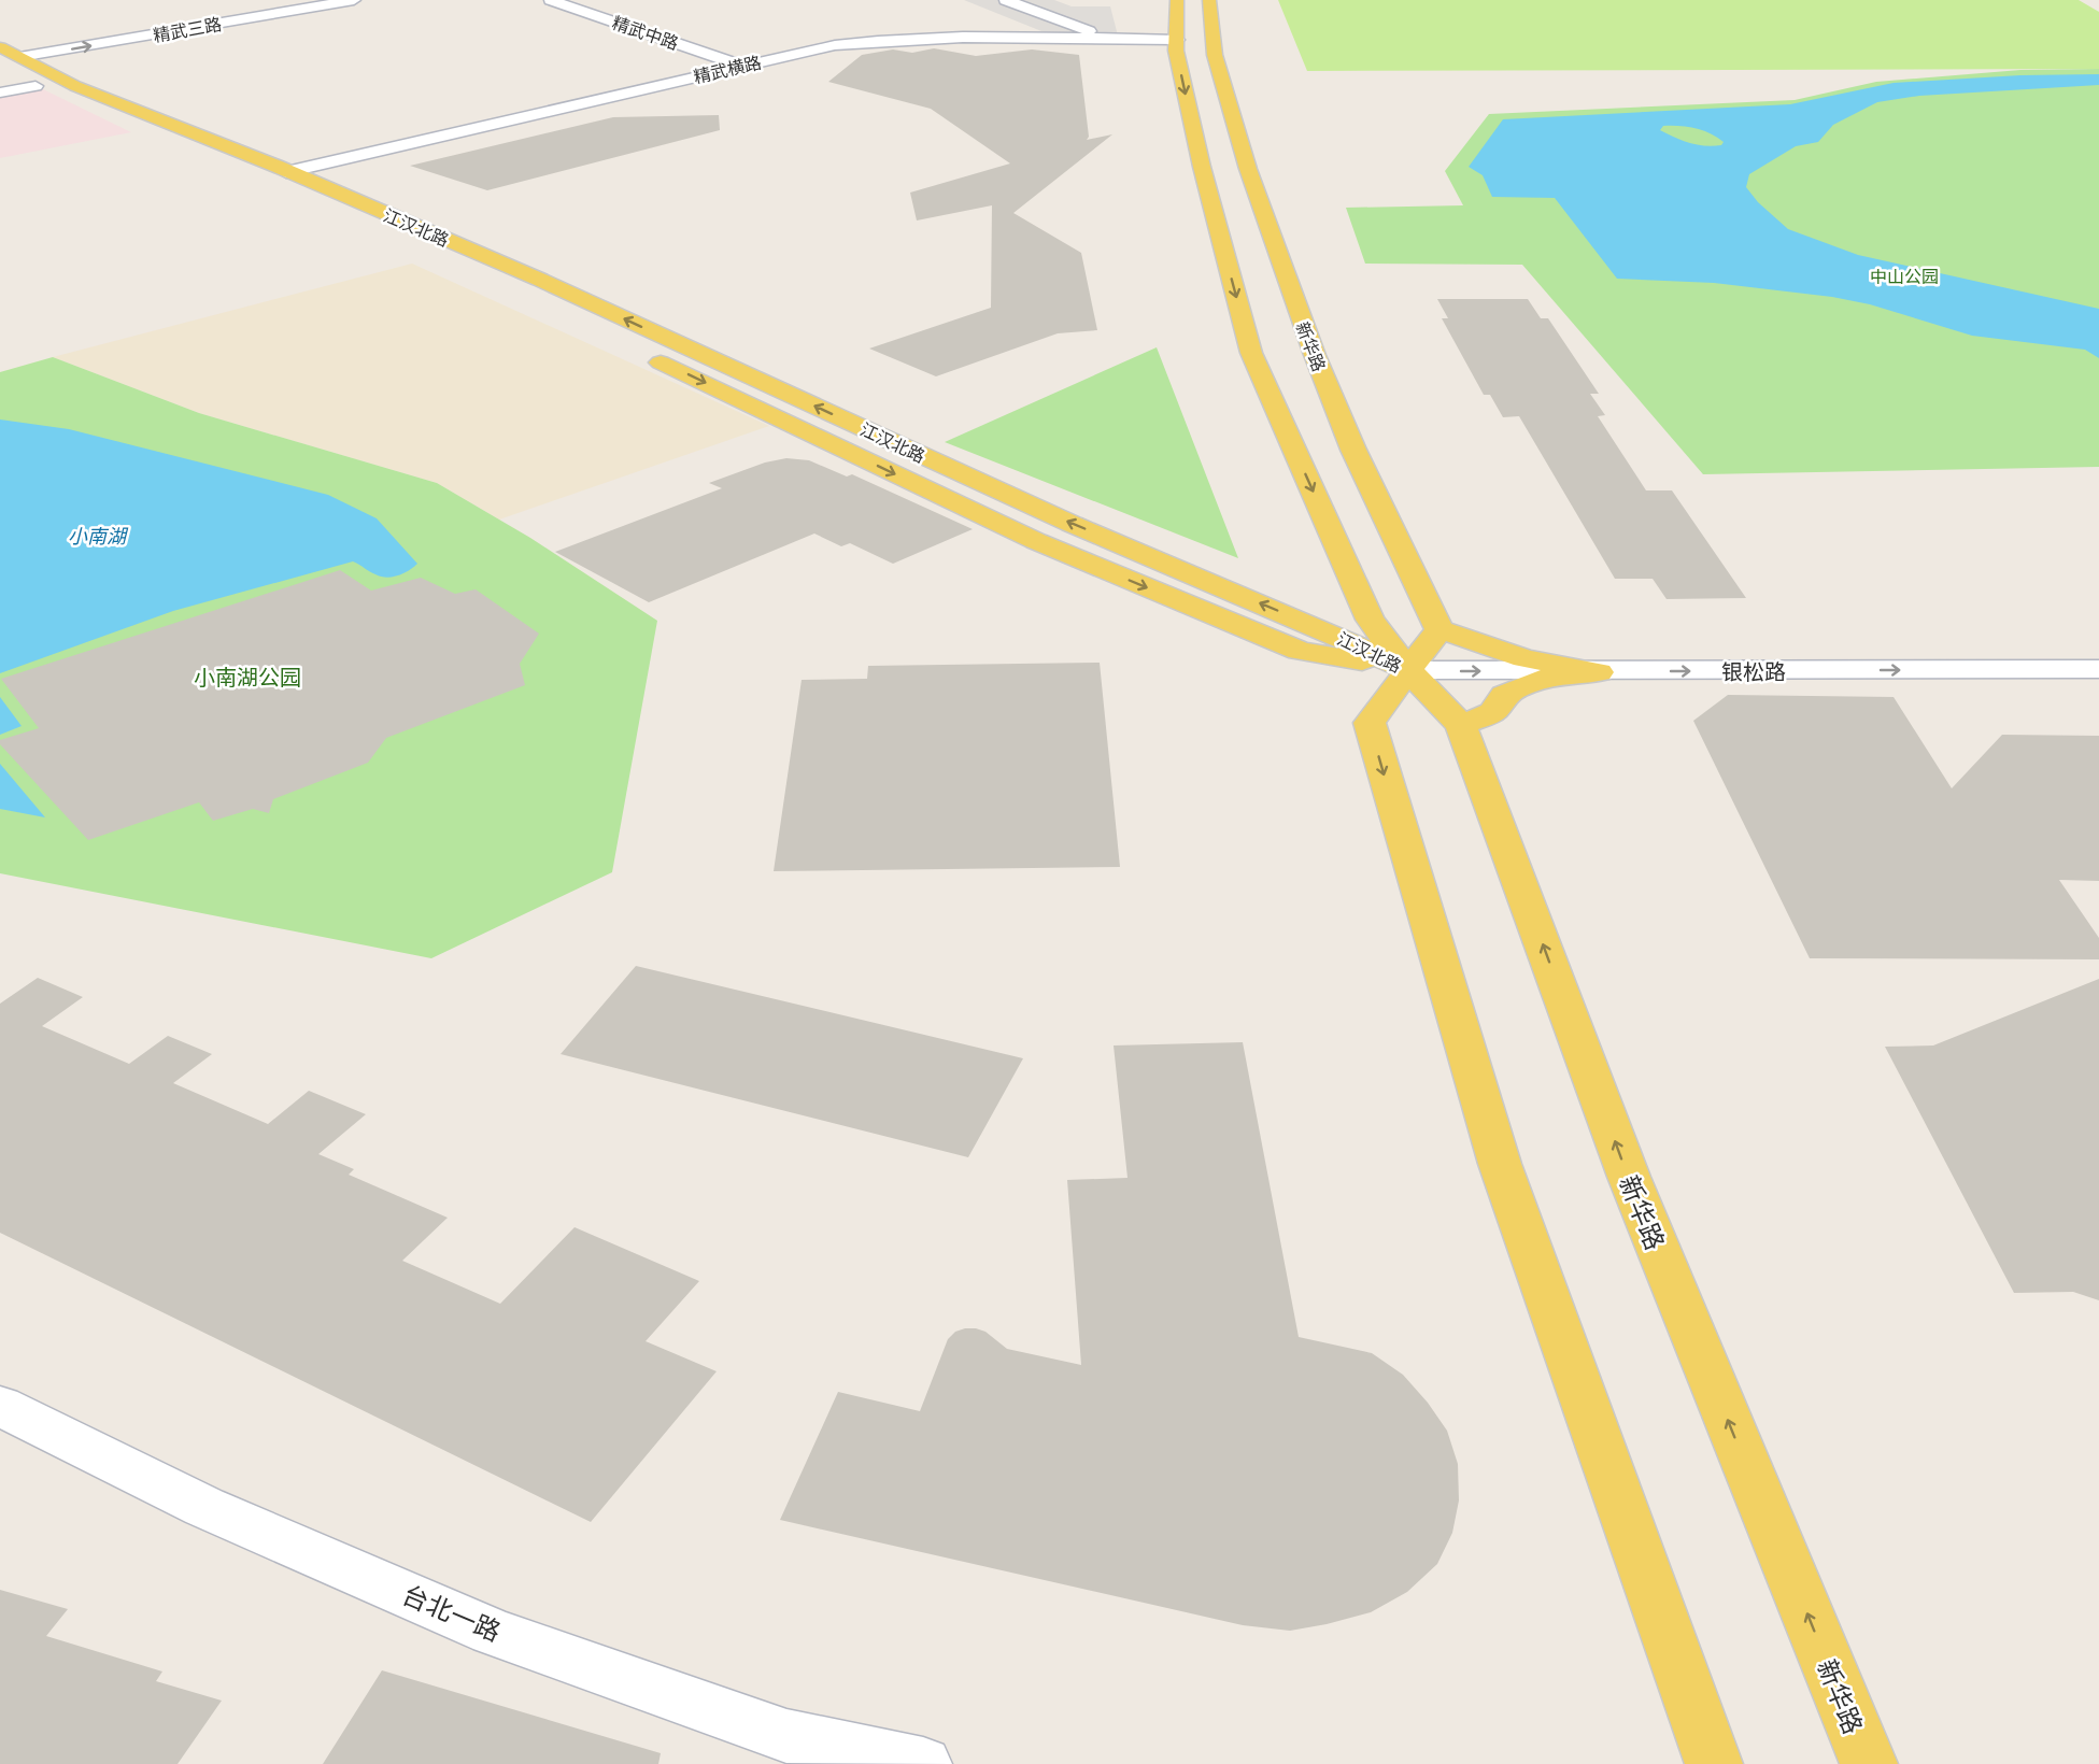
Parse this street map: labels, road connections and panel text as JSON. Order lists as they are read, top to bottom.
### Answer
{
  "streets": {
    "main road": ["江汉北路", "新华路"],
    "street": [
      "精武三路",
      "精武中路",
      "精武横路",
      "银松路",
      "台北一路"
    ]
  },
  "crossings": [
    ["精武三路", "江汉北路"],
    ["精武中路", "精武横路"],
    ["精武横路", "江汉北路"],
    ["精武横路", "新华路"],
    ["江汉北路", "新华路"],
    ["江汉北路", "银松路"],
    ["新华路", "银松路"]
  ],
  "one_way": ["精武三路", "银松路"],
  "water": ["小南湖"],
  "parks": ["中山公园", "小南湖公园"]
}
